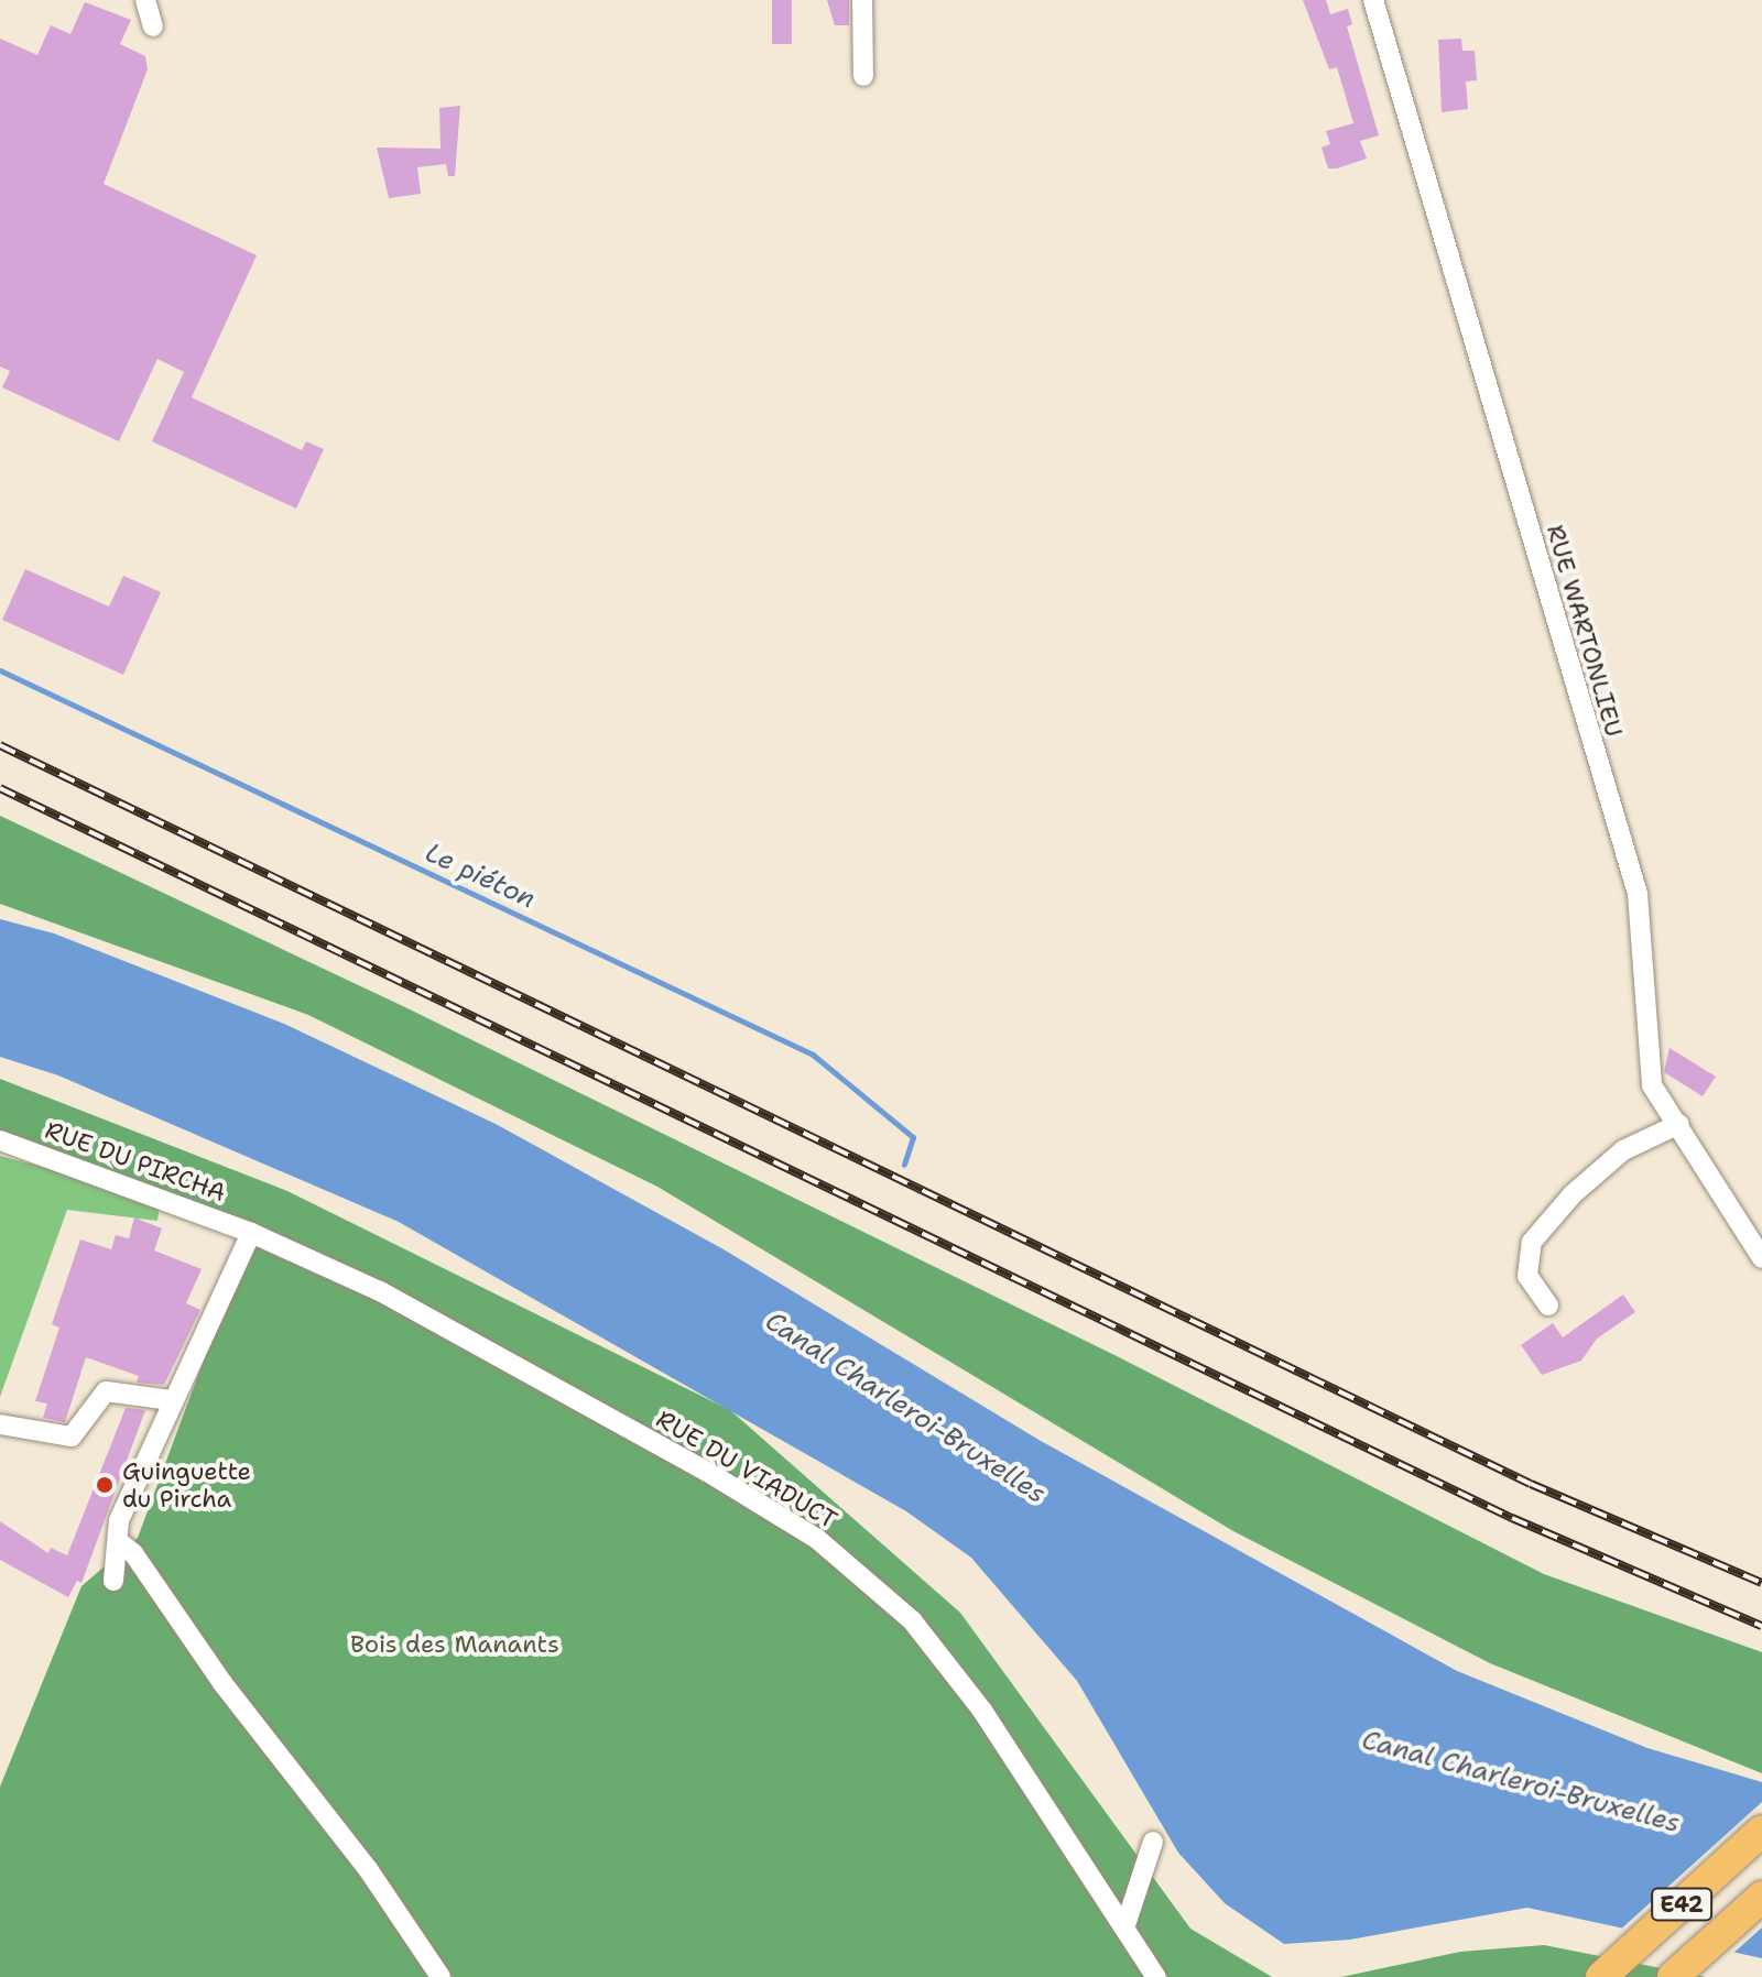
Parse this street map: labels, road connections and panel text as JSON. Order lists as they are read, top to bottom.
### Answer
{
  "streets": {
    "highway": ["E42"],
    "street": ["RUE WARTONLIEU", "RUE DU PIRCHA", "RUE DU VIADUCT"]
  },
  "crossings": [
    ["RUE DU PIRCHA", "RUE DU VIADUCT"]
  ],
  "water": ["Le piéton", "Canal Charleroi-Bruxelles"],
  "parks": ["Bois des Manants"],
  "places": ["Guinguette du Pircha"]
}
